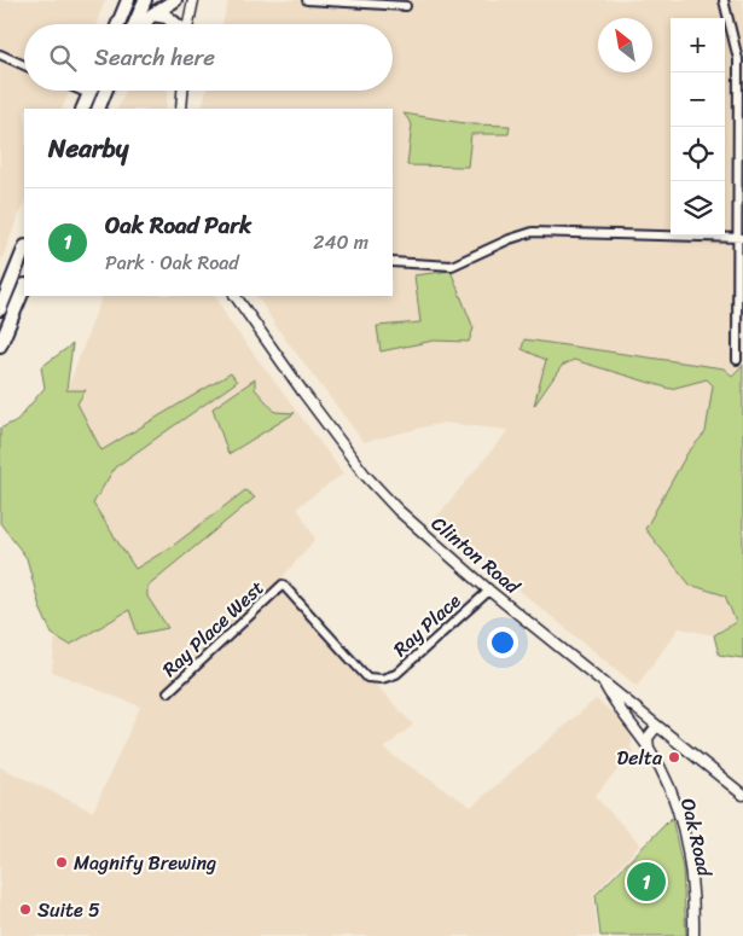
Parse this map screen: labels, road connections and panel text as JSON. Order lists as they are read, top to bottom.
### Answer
{
  "streets": {
    "street": [
      "Clinton Road",
      "Ray Place",
      "Ray Place West",
      "Oak Road"
    ]
  },
  "crossings": [
    ["Clinton Road", "Ray Place"],
    ["Clinton Road", "Oak Road"],
    ["Ray Place", "Ray Place West"]
  ],
  "places": ["Delta", "Magnify Brewing", "Suite 5"],
  "north": "top left",
  "page": {
    "map_buttons": ["+", "−"],
    "search": "Search here",
    "heading": "Nearby",
    "list": [
      {
        "mark": "1",
        "name": "Oak Road Park",
        "note": "Park · Oak Road",
        "value": "240 m"
      }
    ],
    "pins": "1"
  }
}
